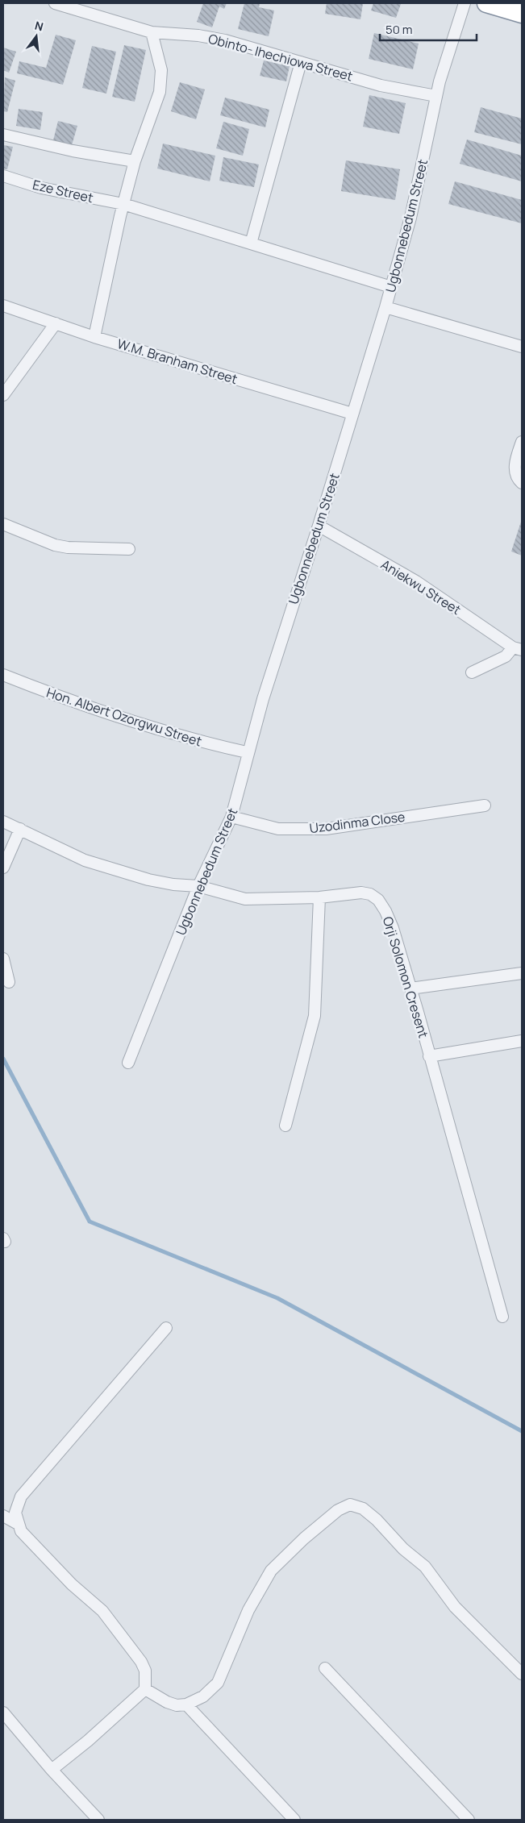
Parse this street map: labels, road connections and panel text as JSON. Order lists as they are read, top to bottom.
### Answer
{
  "streets": {
    "street": [
      "Obinto- Ihechiowa Street",
      "Eze Street",
      "Ugbonnebedum Street",
      "W.M. Branham Street",
      "Aniekwu Street",
      "Hon. Albert Ozorgwu Street",
      "Uzodinma Close",
      "Orji Solomon Cresent"
    ]
  },
  "crossings": [
    ["Obinto- Ihechiowa Street", "Ugbonnebedum Street"],
    ["Eze Street", "Ugbonnebedum Street"],
    ["Ugbonnebedum Street", "W.M. Branham Street"],
    ["Ugbonnebedum Street", "Aniekwu Street"],
    ["Ugbonnebedum Street", "Hon. Albert Ozorgwu Street"],
    ["Ugbonnebedum Street", "Uzodinma Close"],
    ["Ugbonnebedum Street", "Orji Solomon Cresent"]
  ],
  "scale_bar": "50 m",
  "north": "top"
}
